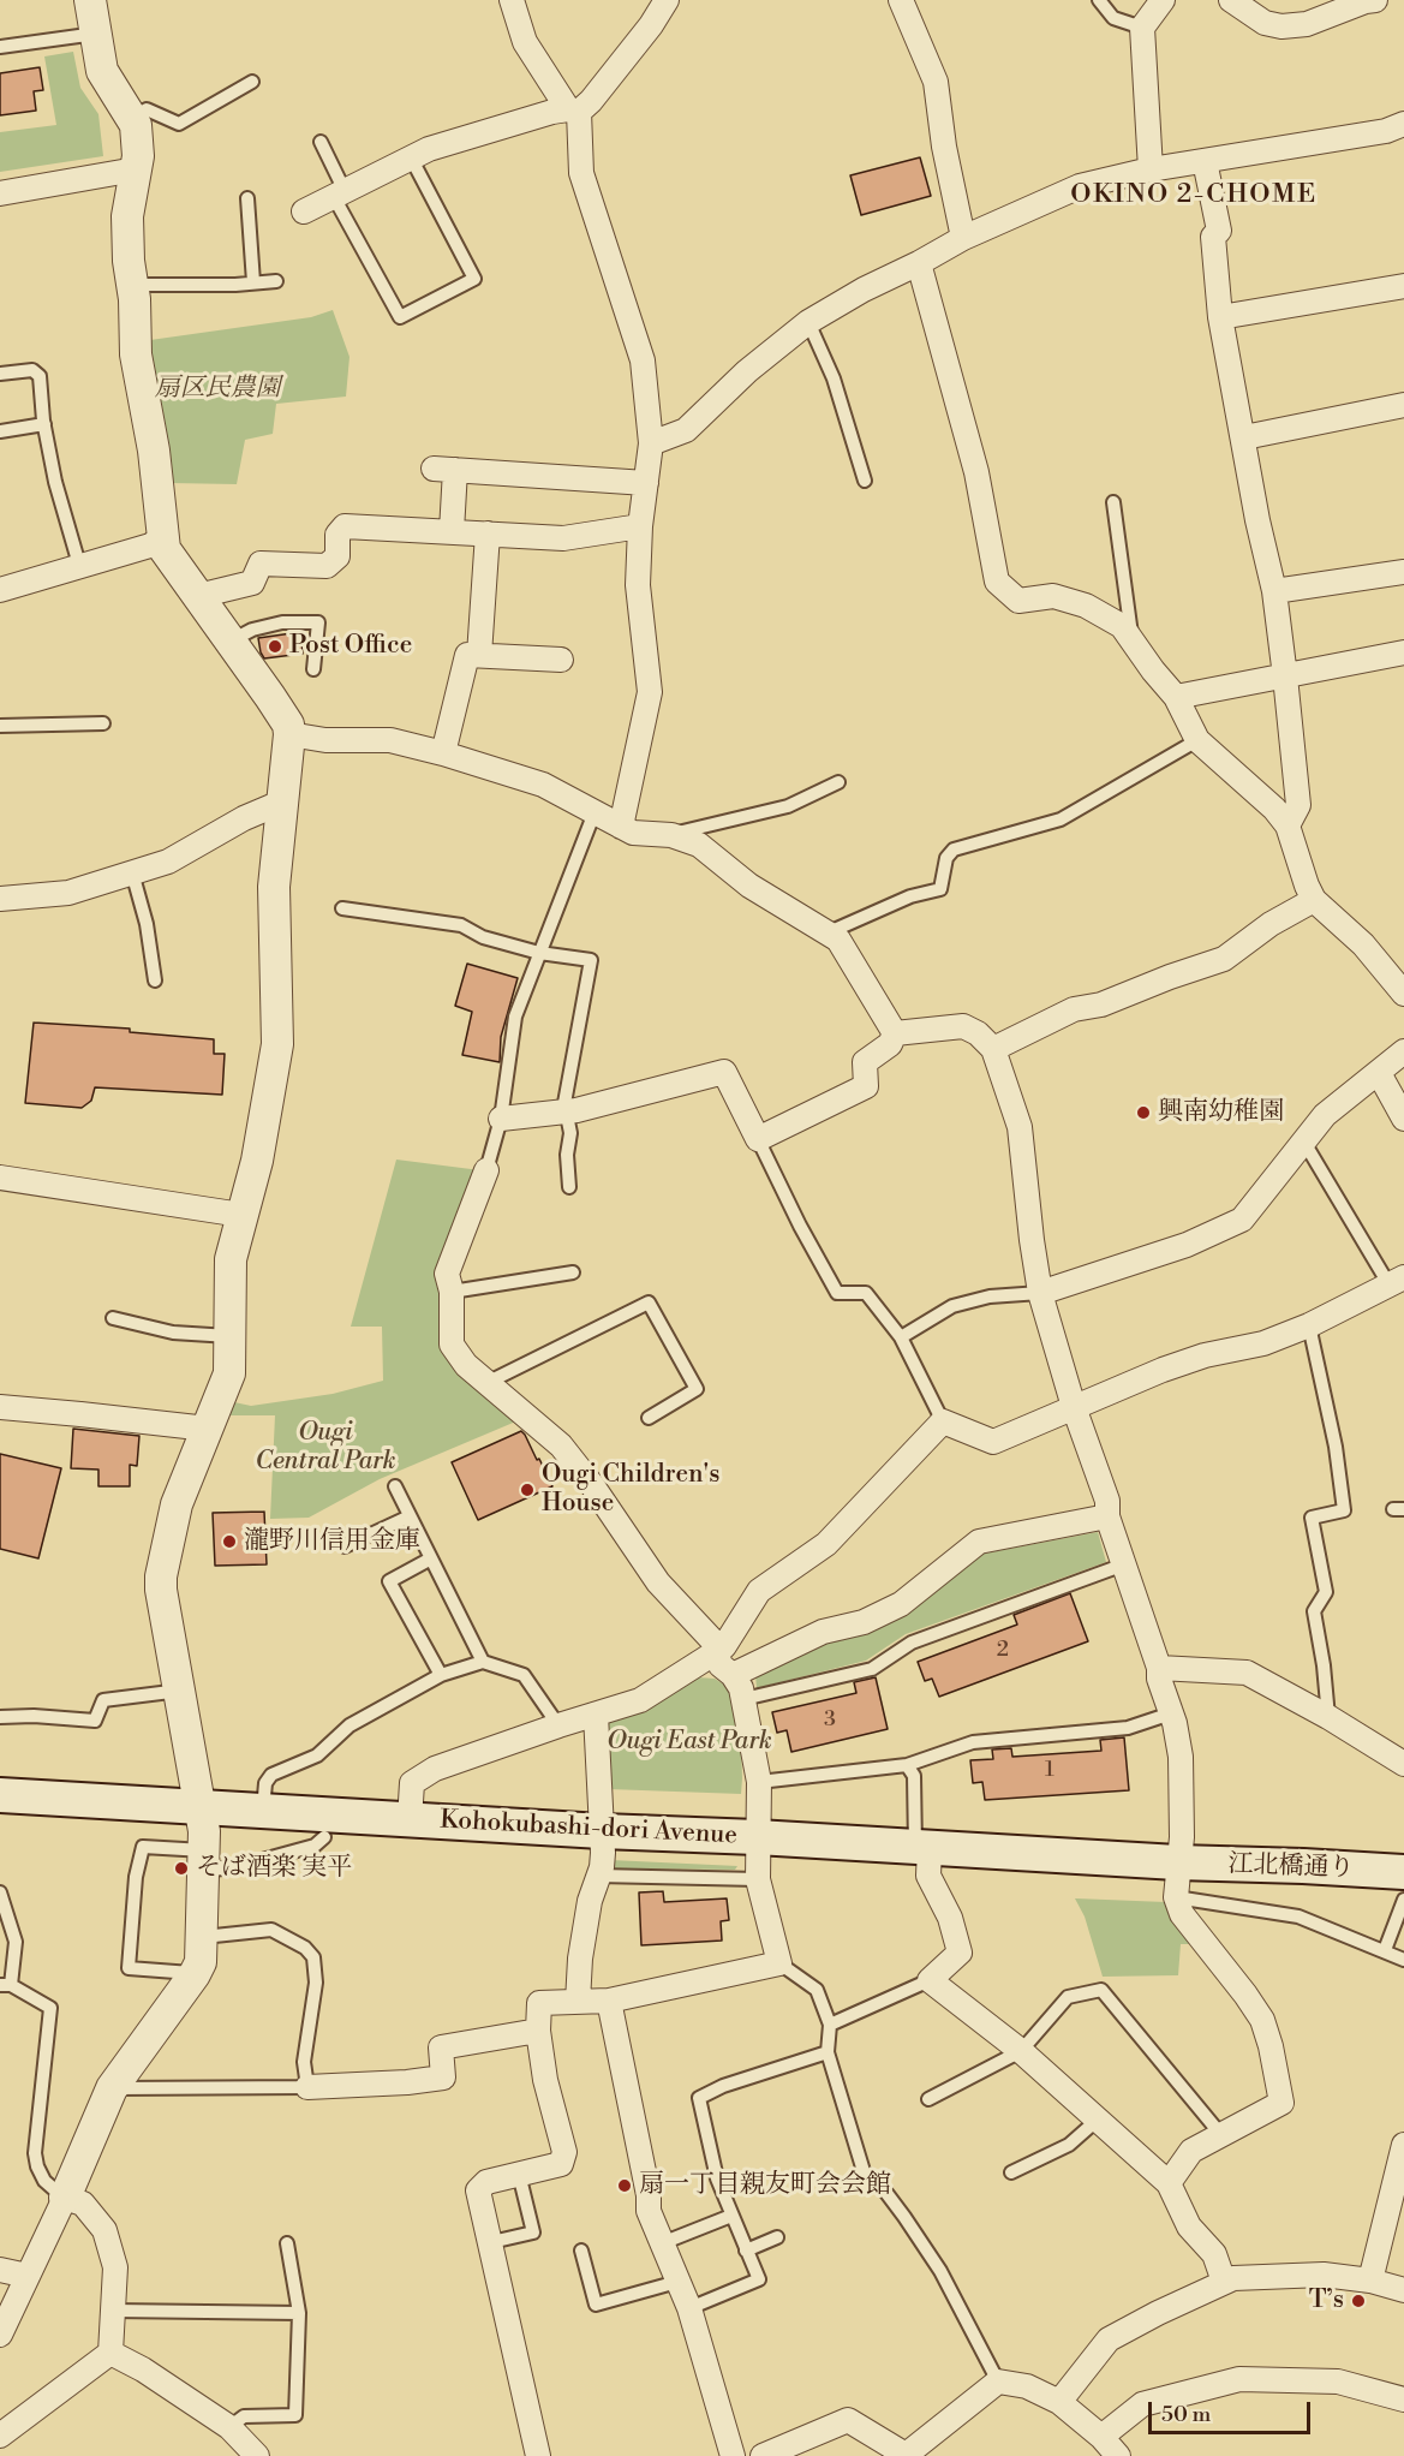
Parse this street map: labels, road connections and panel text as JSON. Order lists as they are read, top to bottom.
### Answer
{
  "streets": {
    "main road": ["Kohokubashi-dori Avenue", "江北橋通り"]
  },
  "crossings": [
    ["Kohokubashi-dori Avenue", "江北橋通り"]
  ],
  "districts": ["OKINO 2-CHOME"],
  "parks": ["扇区民農園", "Ougi Central Park", "Ougi East Park"],
  "places": [
    "Post Office",
    "興南幼稚園",
    "Ougi Children's House",
    "瀧野川信用金庫",
    "そば酒楽 実平",
    "扇一丁目親友町会会館",
    "T’s"
  ],
  "house_numbers": ["2", "3", "1"],
  "scale_bar": "50 m"
}
